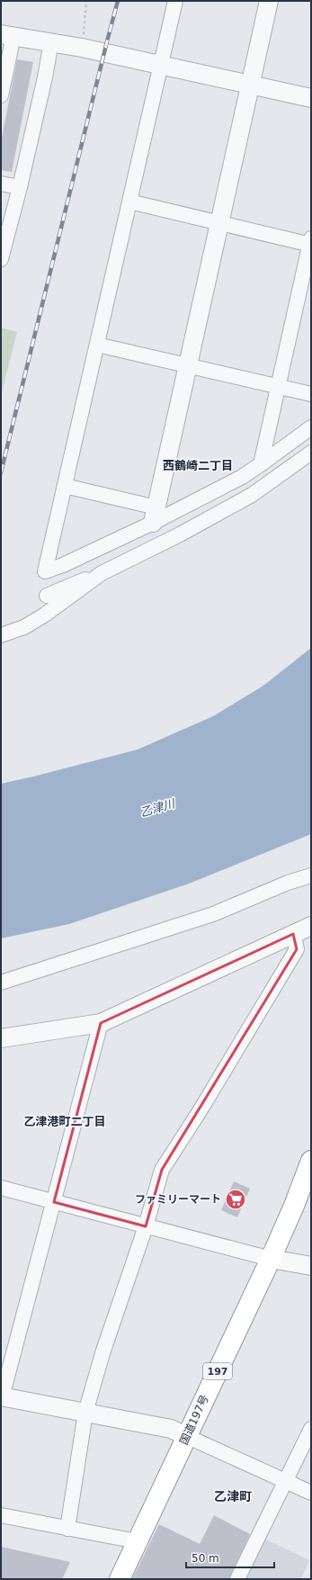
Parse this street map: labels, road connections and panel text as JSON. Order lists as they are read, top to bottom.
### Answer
{
  "streets": {
    "highway": ["197", "国道197号"]
  },
  "districts": ["西鶴崎二丁目", "乙津港町二丁目", "乙津町"],
  "water": ["乙津川"],
  "places": {
    "supermarket": ["ファミリーマート"]
  },
  "scale_bar": "50 m"
}
